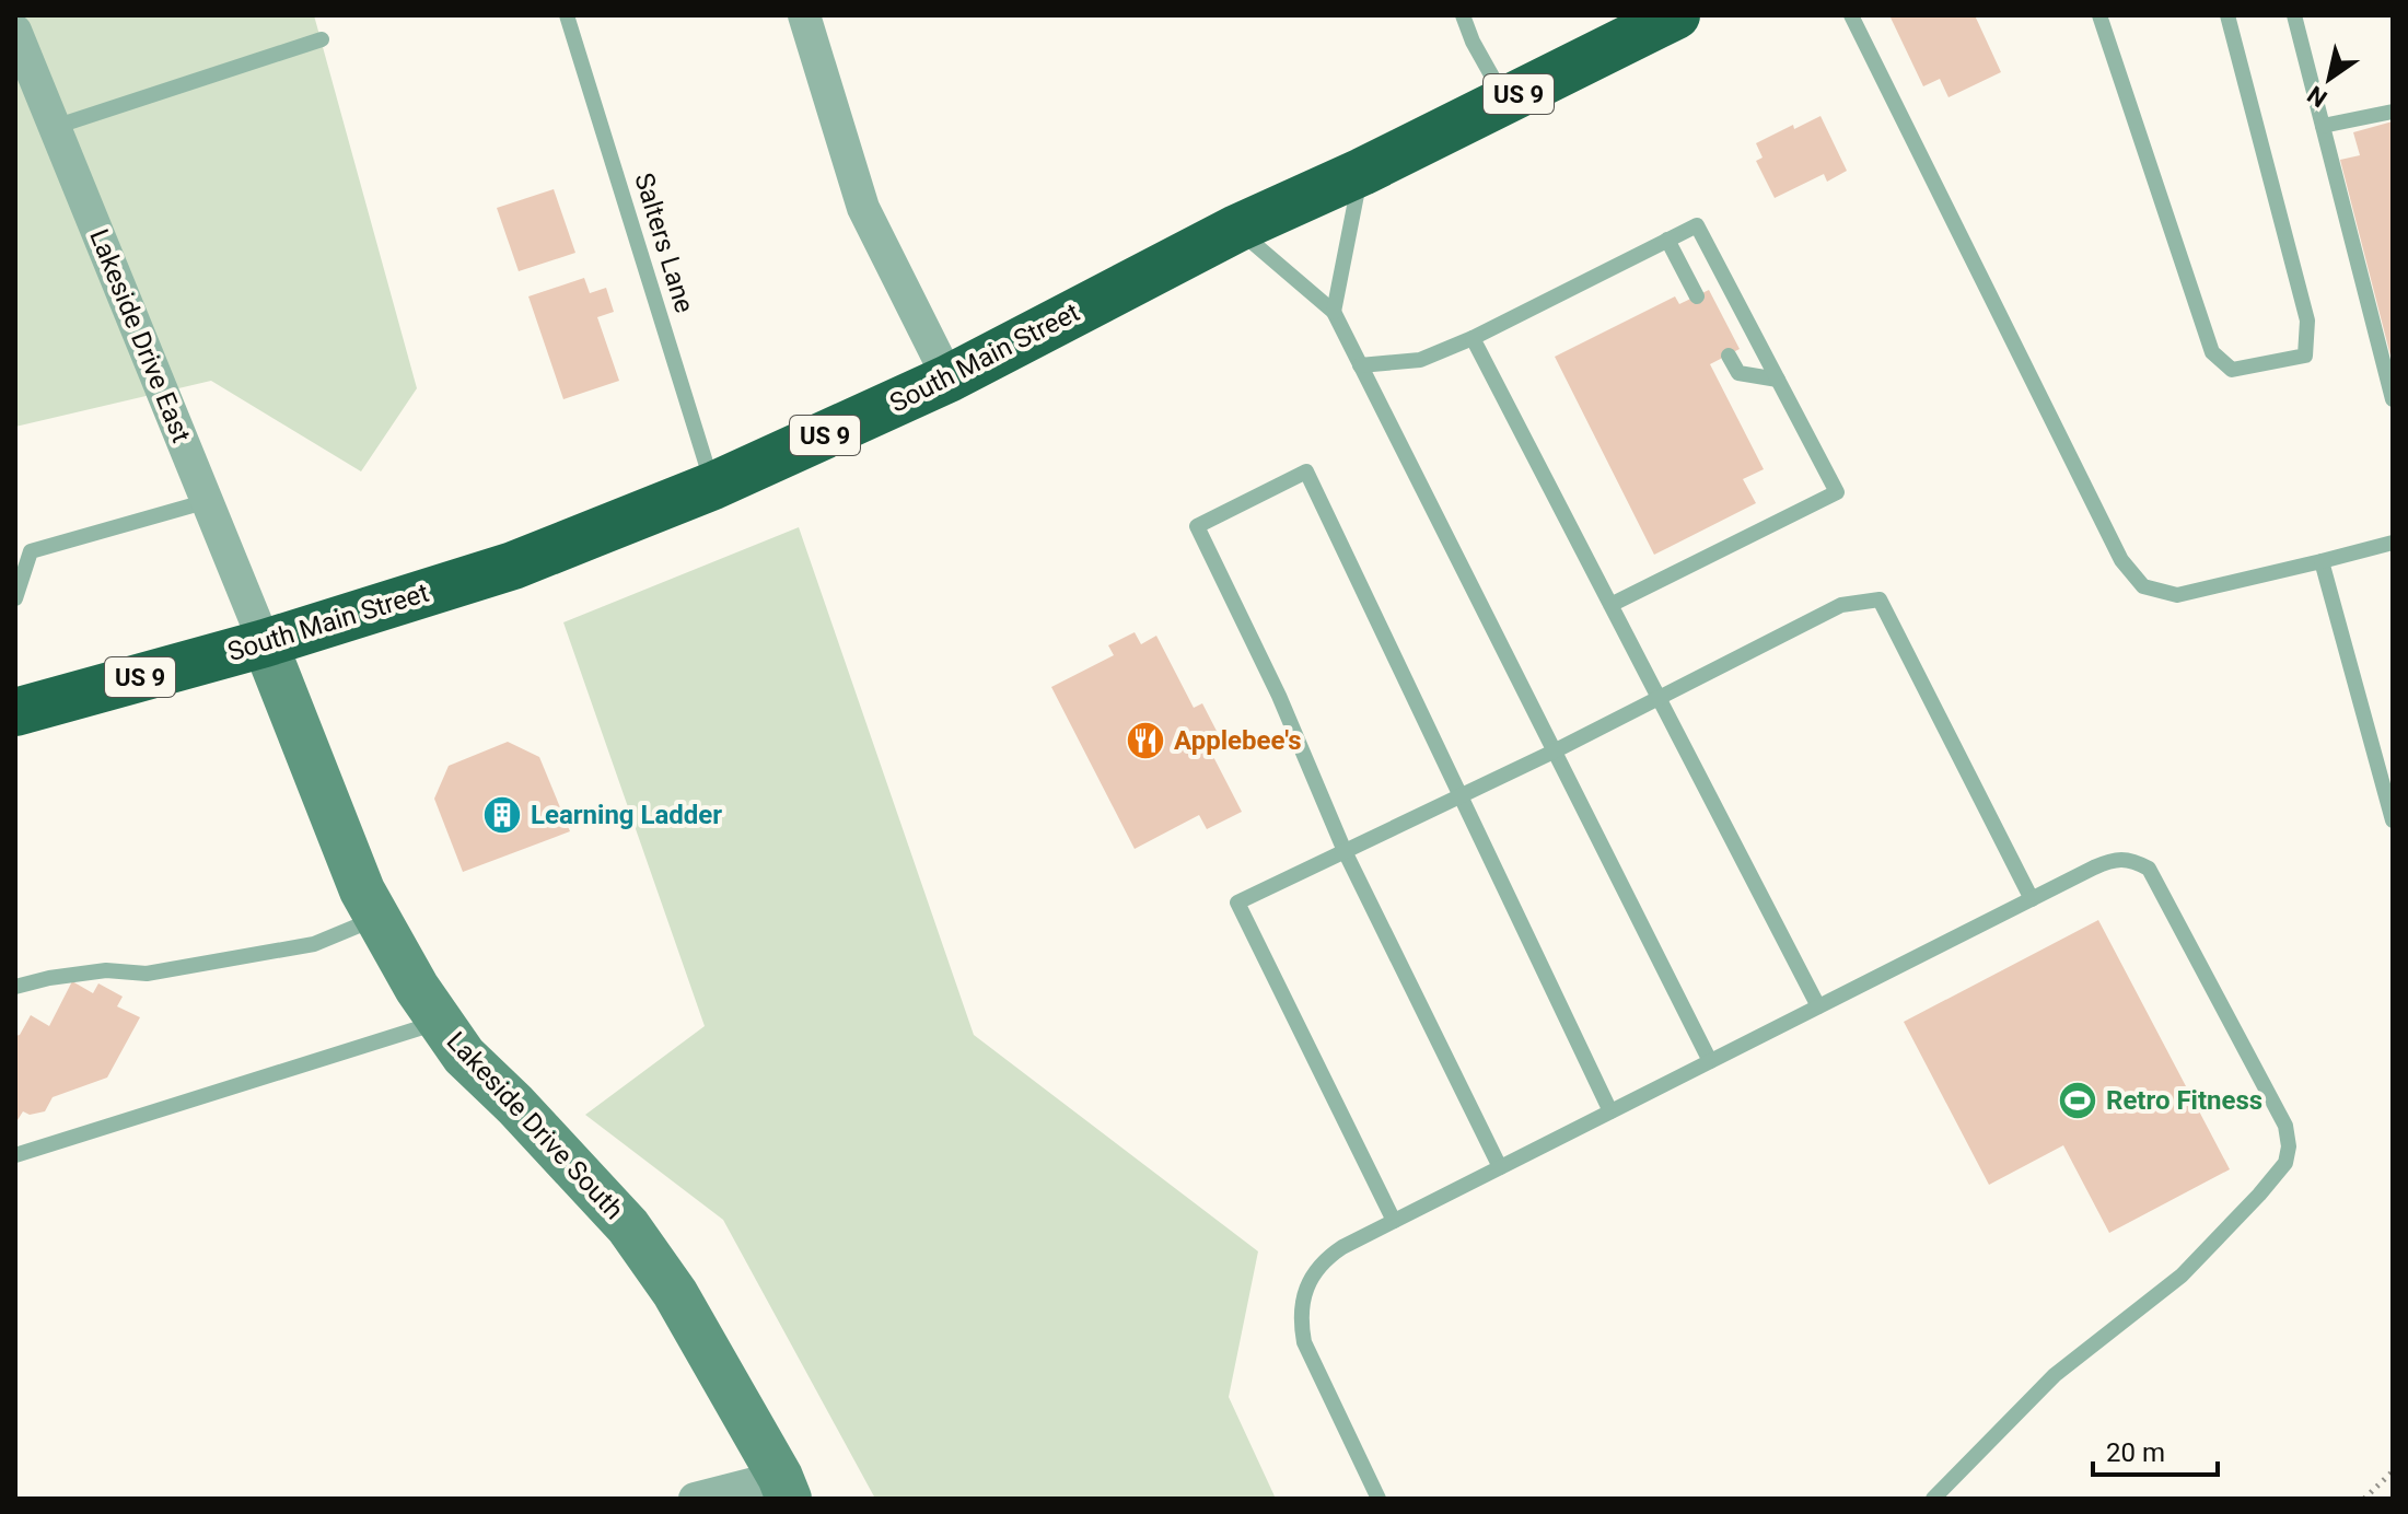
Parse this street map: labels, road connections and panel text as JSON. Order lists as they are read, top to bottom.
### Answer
{
  "streets": {
    "highway": ["US 9", "South Main Street"],
    "street": ["Lakeside Drive East", "Lakeside Drive South"],
    "lane": ["Salters Lane"]
  },
  "crossings": [
    ["Salters Lane", "South Main Street"],
    ["Lakeside Drive East", "South Main Street"],
    ["Lakeside Drive East", "Lakeside Drive South"],
    ["South Main Street", "Lakeside Drive South"]
  ],
  "places": {
    "restaurant": ["Applebee's"],
    "building": ["Learning Ladder"],
    "sports": ["Retro Fitness"]
  },
  "scale_bar": "20 m",
  "north": "bottom left"
}
